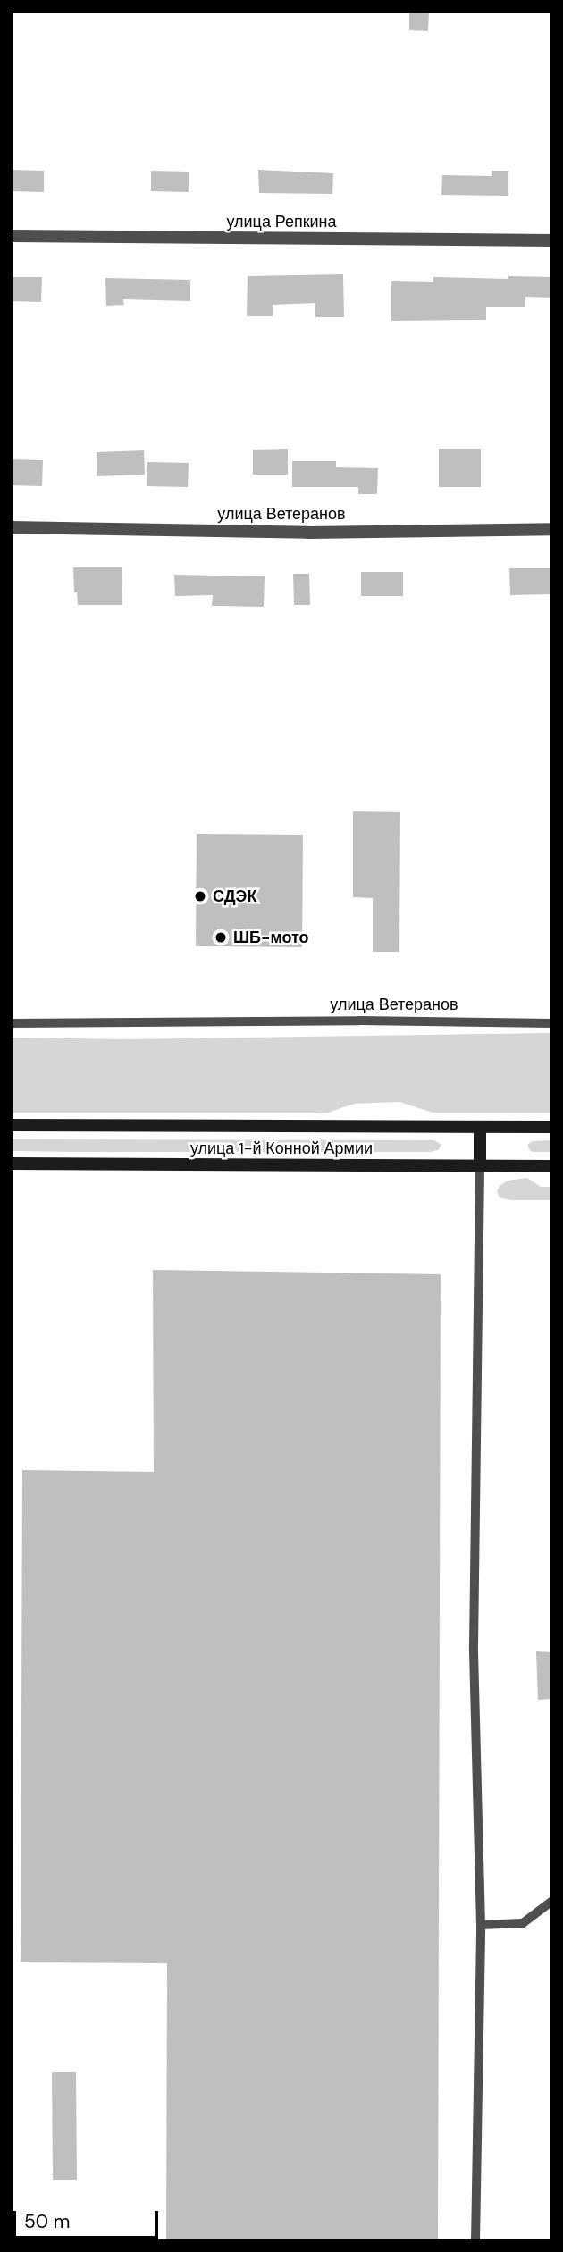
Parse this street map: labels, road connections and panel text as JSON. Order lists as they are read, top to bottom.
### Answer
{
  "streets": {
    "main road": ["улица 1-й Конной Армии"],
    "street": ["улица Репкина", "улица Ветеранов"]
  },
  "places": ["СДЭК", "ШБ-мото"],
  "scale_bar": "50 m"
}
